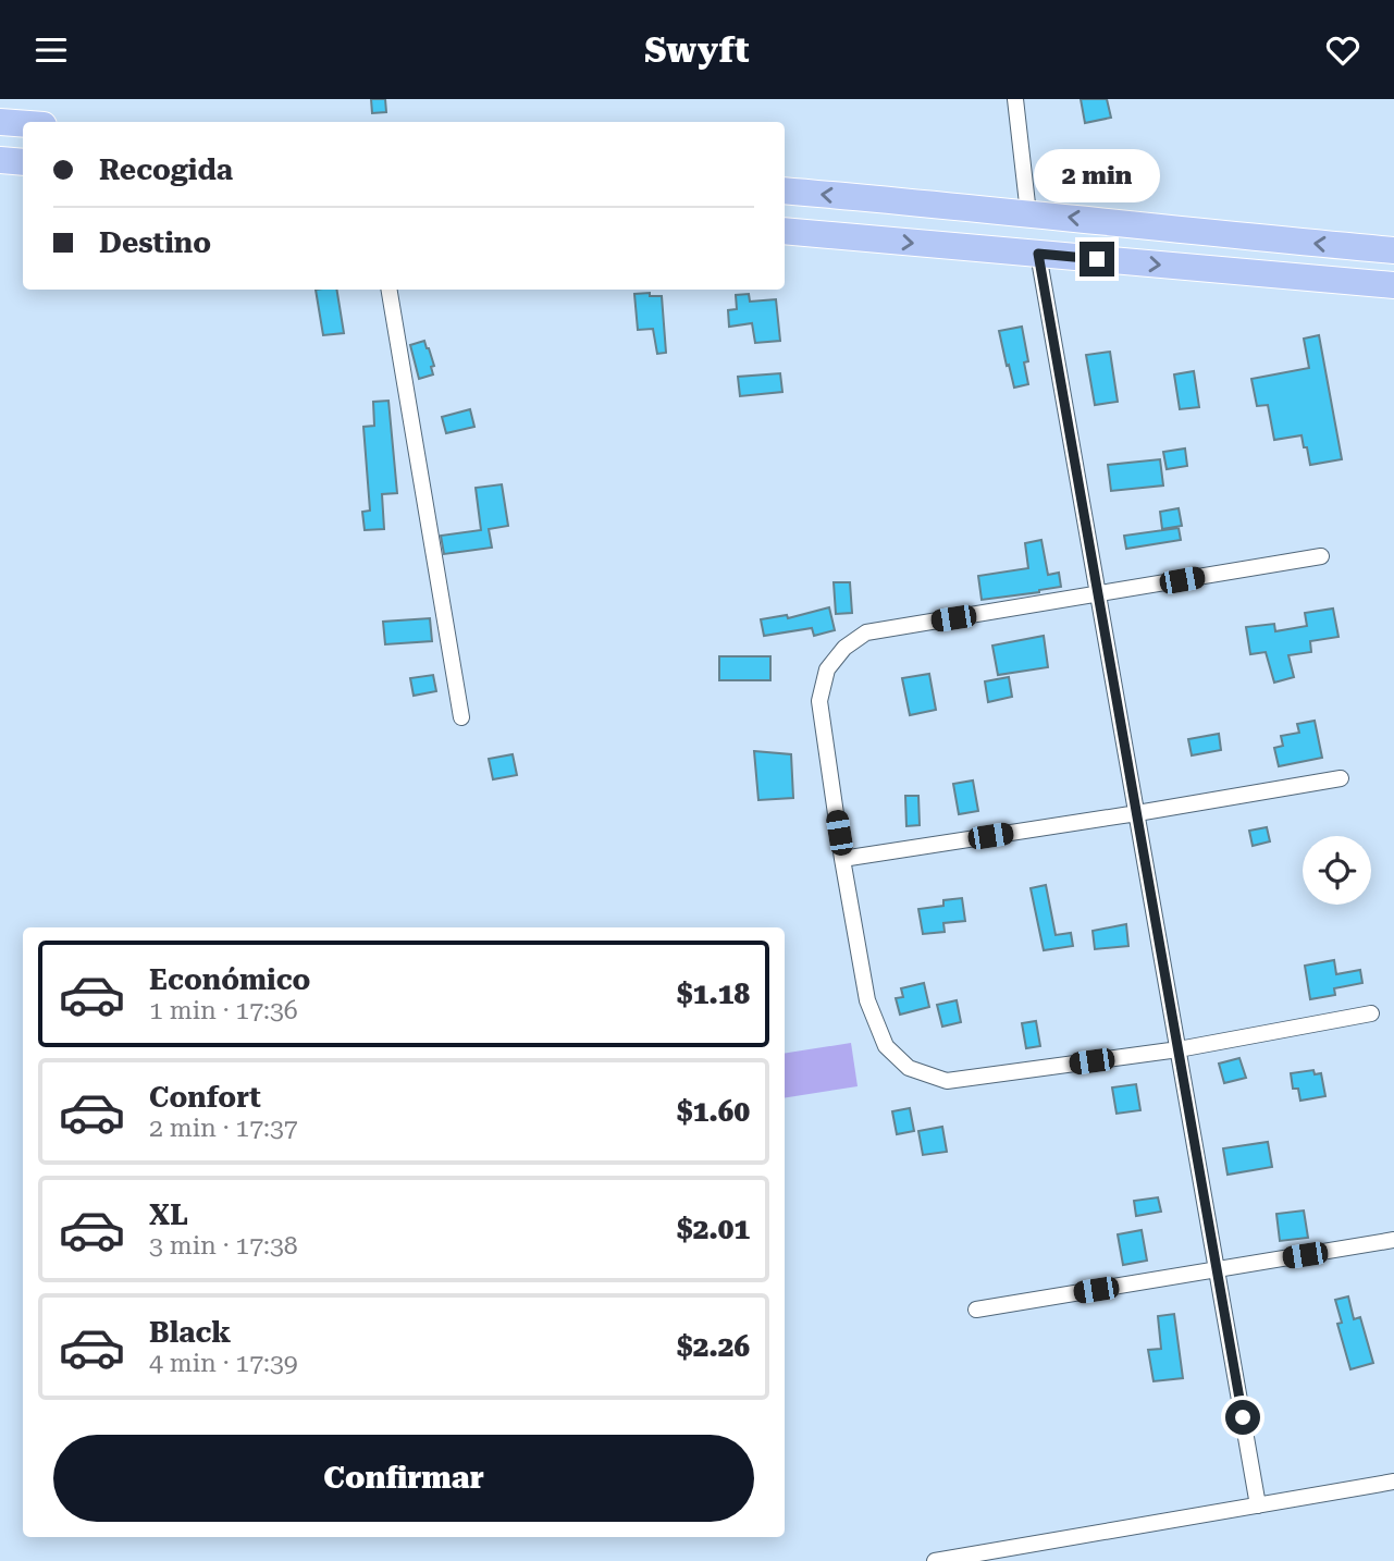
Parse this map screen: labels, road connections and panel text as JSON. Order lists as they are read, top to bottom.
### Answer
{
  "page": {
    "header": "Swyft",
    "banner": ["Recogida", "Destino"],
    "bubble": "2 min",
    "list": [
      {
        "name": "Económico",
        "note": "1 min · 17:36",
        "value": "$1.18"
      },
      {
        "name": "Confort",
        "note": "2 min · 17:37",
        "value": "$1.60"
      },
      {
        "name": "XL",
        "note": "3 min · 17:38",
        "value": "$2.01"
      },
      {
        "name": "Black",
        "note": "4 min · 17:39",
        "value": "$2.26"
      }
    ],
    "buttons": "Confirmar"
  }
}
